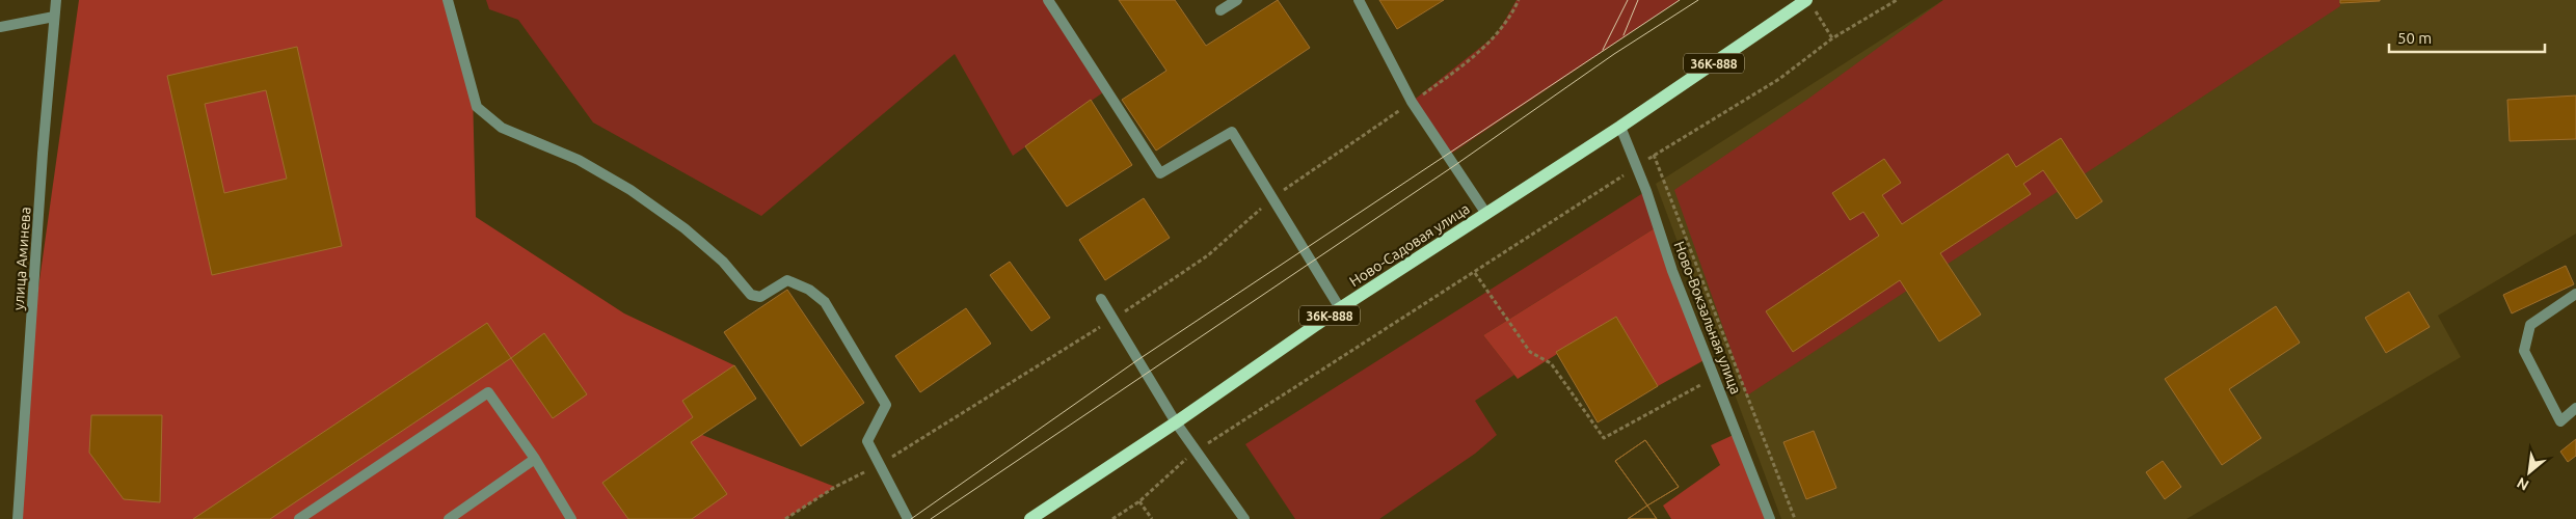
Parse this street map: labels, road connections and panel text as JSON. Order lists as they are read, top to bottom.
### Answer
{
  "streets": {
    "main road": ["36К-888", "Ново-Садовая улица"],
    "street": ["улица Аминева", "Ново-Вокзальная улица"]
  },
  "crossings": [
    ["Ново-Садовая улица", "Ново-Вокзальная улица"]
  ],
  "scale_bar": "50 m",
  "north": "bottom left"
}
